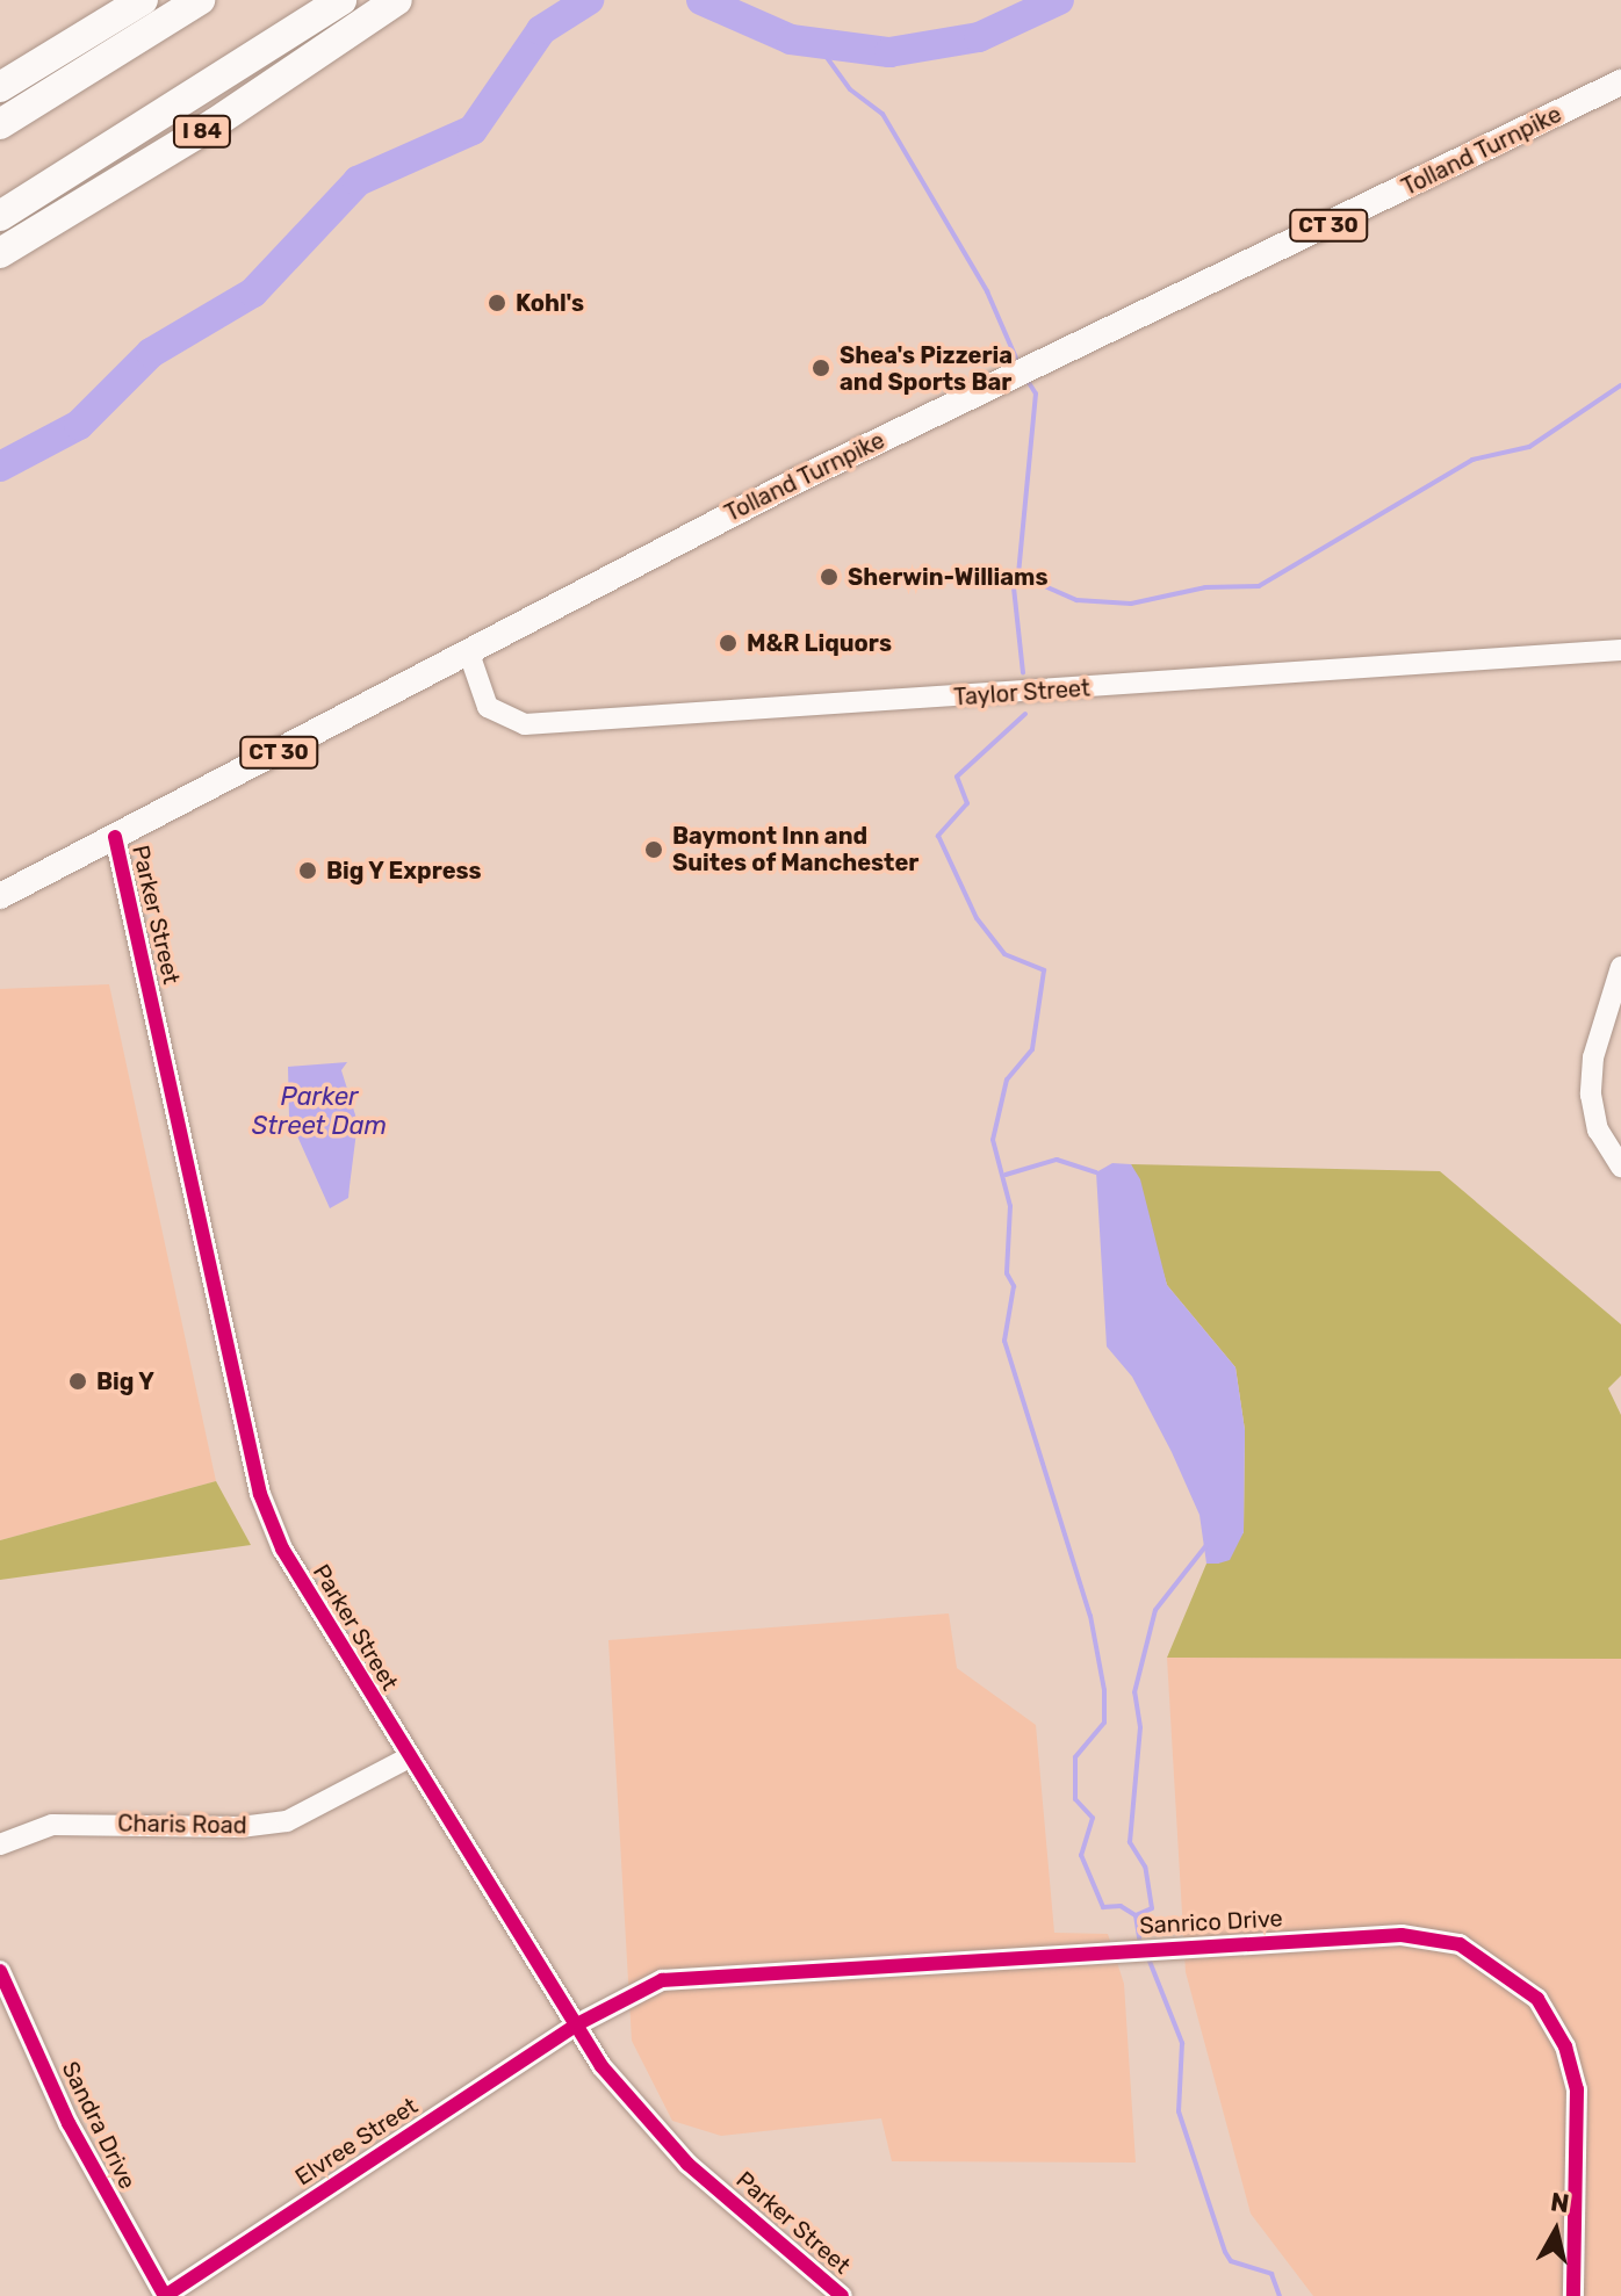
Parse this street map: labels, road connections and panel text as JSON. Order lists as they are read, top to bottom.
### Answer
{
  "streets": {
    "highway": ["I 84"],
    "main road": ["Tolland Turnpike", "CT 30"],
    "street": [
      "Taylor Street",
      "Parker Street",
      "Charis Road",
      "Sanrico Drive",
      "Sandra Drive",
      "Elvree Street"
    ]
  },
  "crossings": [
    ["Tolland Turnpike", "Taylor Street"],
    ["Tolland Turnpike", "Parker Street"],
    ["Parker Street", "Charis Road"],
    ["Parker Street", "Sanrico Drive"],
    ["Parker Street", "Elvree Street"],
    ["Sanrico Drive", "Elvree Street"],
    ["Sandra Drive", "Elvree Street"]
  ],
  "water": ["Parker Street Dam"],
  "places": [
    "Kohl's",
    "Shea's Pizzeria and Sports Bar",
    "Sherwin-Williams",
    "M&R Liquors",
    "Baymont Inn and Suites of Manchester",
    "Big Y Express",
    "Big Y"
  ],
  "north": "top"
}
